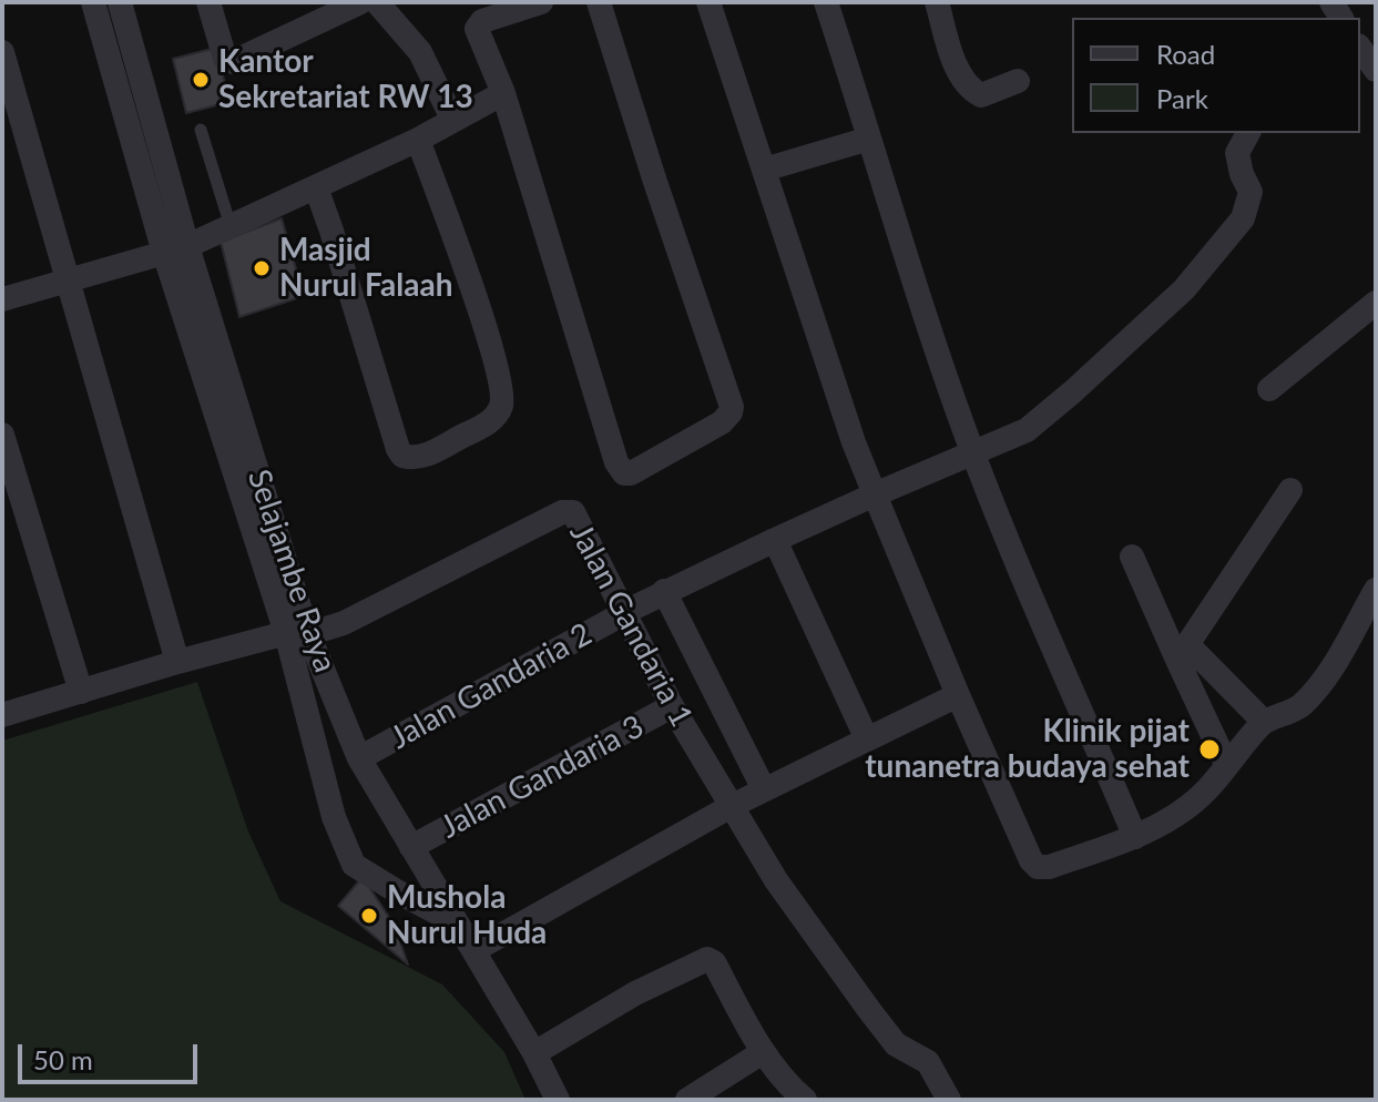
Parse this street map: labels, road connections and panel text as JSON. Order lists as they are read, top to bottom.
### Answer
{
  "streets": {
    "street": [
      "Selajambe Raya",
      "Jalan Gandaria 1",
      "Jalan Gandaria 2",
      "Jalan Gandaria 3"
    ]
  },
  "crossings": [
    ["Selajambe Raya", "Jalan Gandaria 1"],
    ["Selajambe Raya", "Jalan Gandaria 2"],
    ["Selajambe Raya", "Jalan Gandaria 3"],
    ["Jalan Gandaria 1", "Jalan Gandaria 2"],
    ["Jalan Gandaria 1", "Jalan Gandaria 3"]
  ],
  "places": [
    "Kantor Sekretariat RW 13",
    "Masjid Nurul Falaah",
    "Klinik pijat tunanetra budaya sehat",
    "Mushola Nurul Huda"
  ],
  "legend": ["Road", "Park"],
  "scale_bar": "50 m"
}
